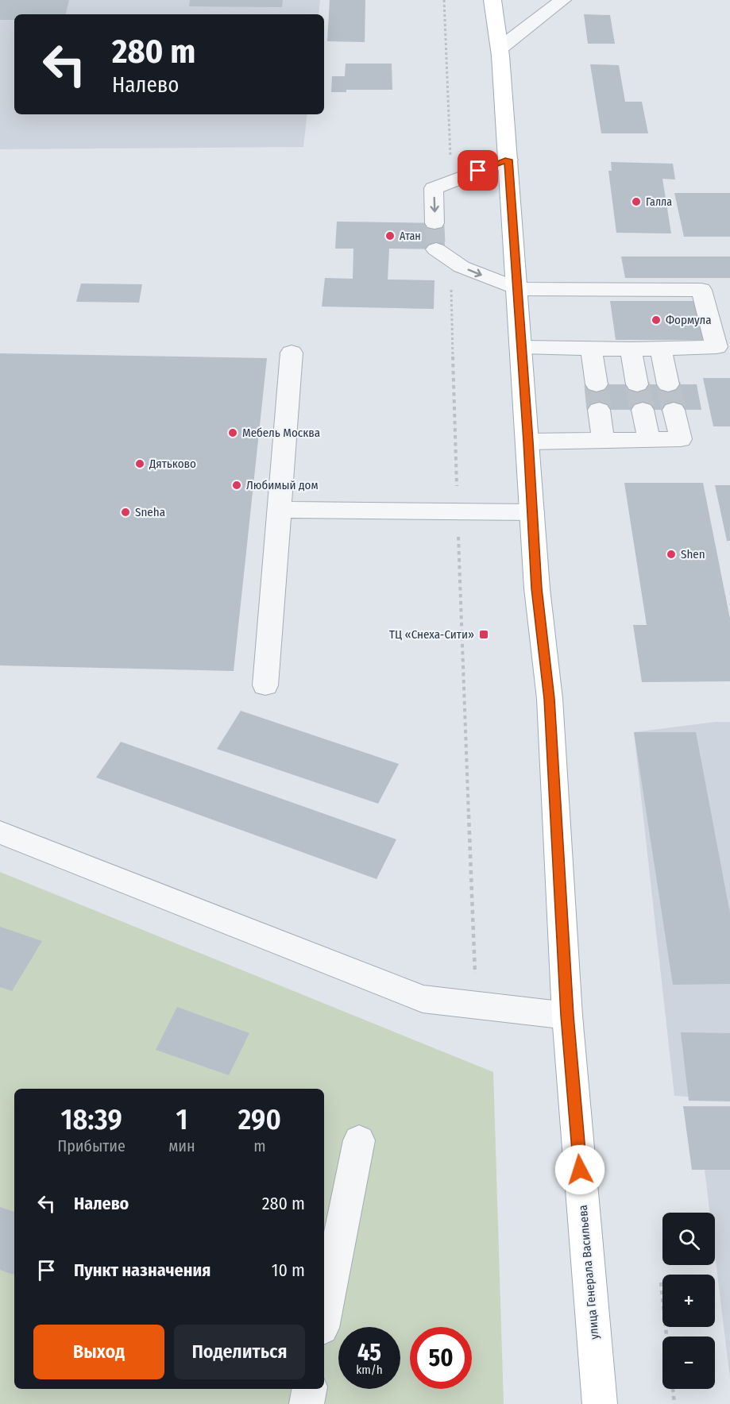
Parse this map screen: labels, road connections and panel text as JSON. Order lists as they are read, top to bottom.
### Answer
{
  "streets": {
    "main road": ["улица Генерала Васильева"]
  },
  "places": {
    "other": [
      "Галла",
      "Атан",
      "Формула",
      "Мебель Москва",
      "Дятьково",
      "Любимый дом",
      "Sneha",
      "Shen"
    ],
    "transit": ["ТЦ «Снеха-Сити»"]
  },
  "page": {
    "turn": ["280 m", "Налево"],
    "eta": [
      "18:39",
      "Прибытие",
      "1",
      "мин",
      "290",
      "m"
    ],
    "list": [
      {
        "name": "Налево",
        "value": "280 m"
      },
      {
        "name": "Пункт назначения",
        "value": "10 m"
      }
    ],
    "map_buttons": ["+", "−"],
    "buttons": ["Выход", "Поделиться"],
    "speed": "45 km/h",
    "limit": "50"
  }
}
